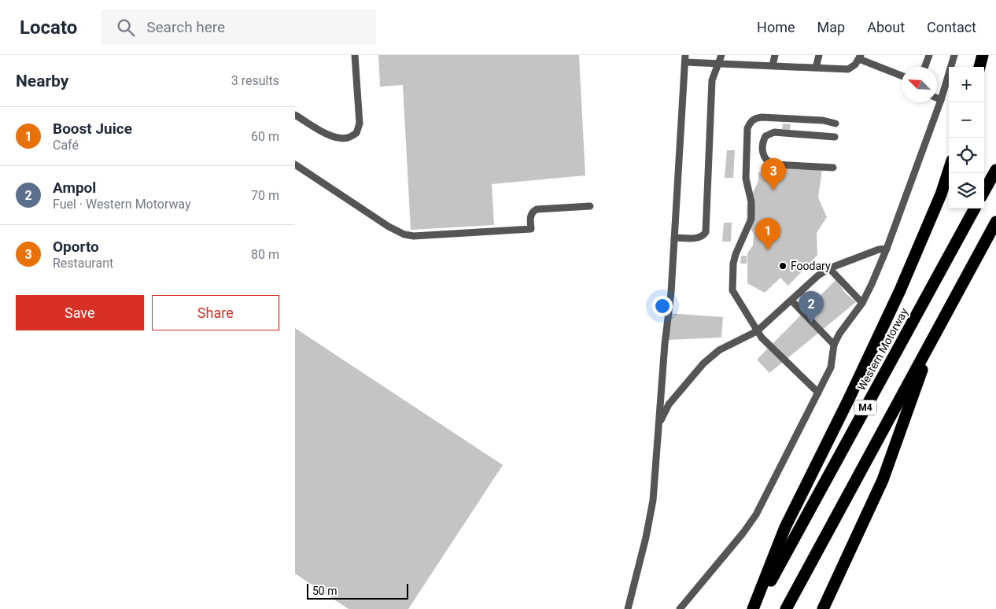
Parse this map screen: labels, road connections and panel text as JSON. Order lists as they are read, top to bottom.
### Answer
{
  "streets": {
    "highway": ["Western Motorway", "M4"]
  },
  "places": ["Foodary"],
  "scale_bar": "50 m",
  "north": "top left",
  "page": {
    "header": "Locato",
    "search": "Search here",
    "nav": [
      "Home",
      "Map",
      "About",
      "Contact"
    ],
    "heading": ["Nearby", "3 results"],
    "map_buttons": ["+", "−"],
    "list": [
      {
        "mark": "1",
        "name": "Boost Juice",
        "note": "Café",
        "value": "60 m"
      },
      {
        "mark": "2",
        "name": "Ampol",
        "note": "Fuel · Western Motorway",
        "value": "70 m"
      },
      {
        "mark": "3",
        "name": "Oporto",
        "note": "Restaurant",
        "value": "80 m"
      }
    ],
    "pins": ["3", "1", "2"],
    "buttons": ["Save", "Share"],
    "scale": "50 m"
  }
}
